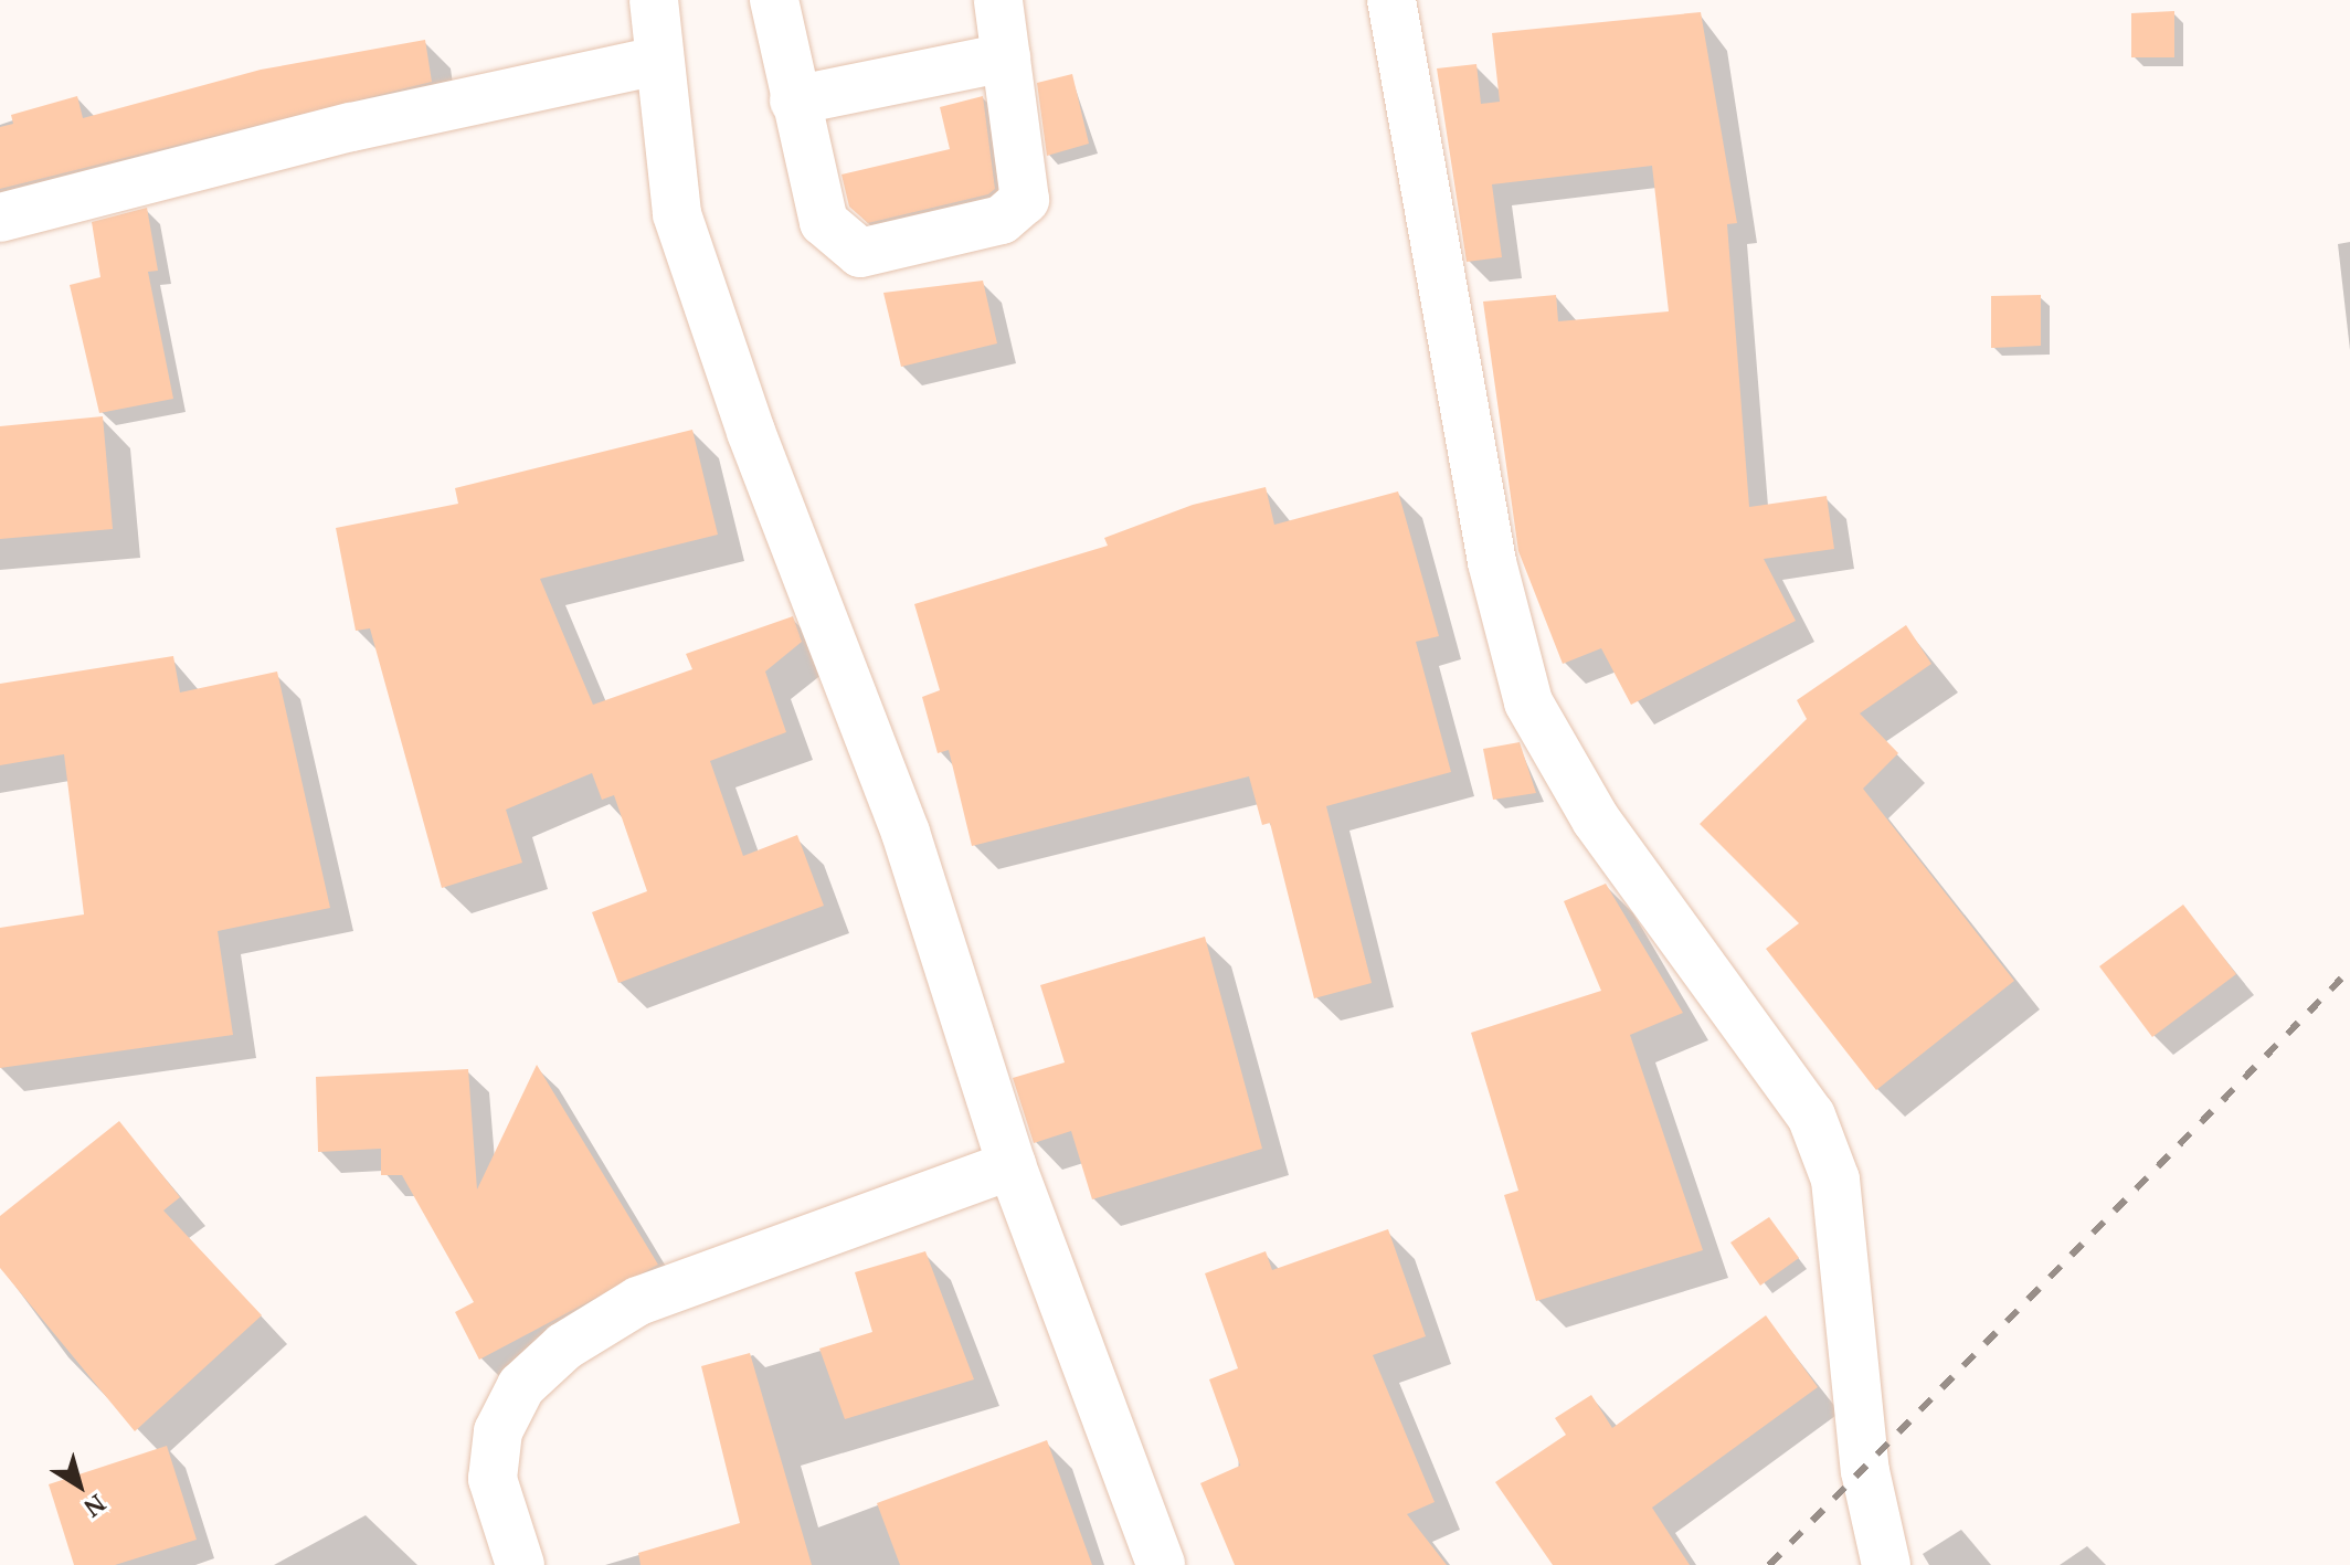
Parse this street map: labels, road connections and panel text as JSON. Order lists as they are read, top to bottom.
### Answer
{
  "north": "bottom right"
}
